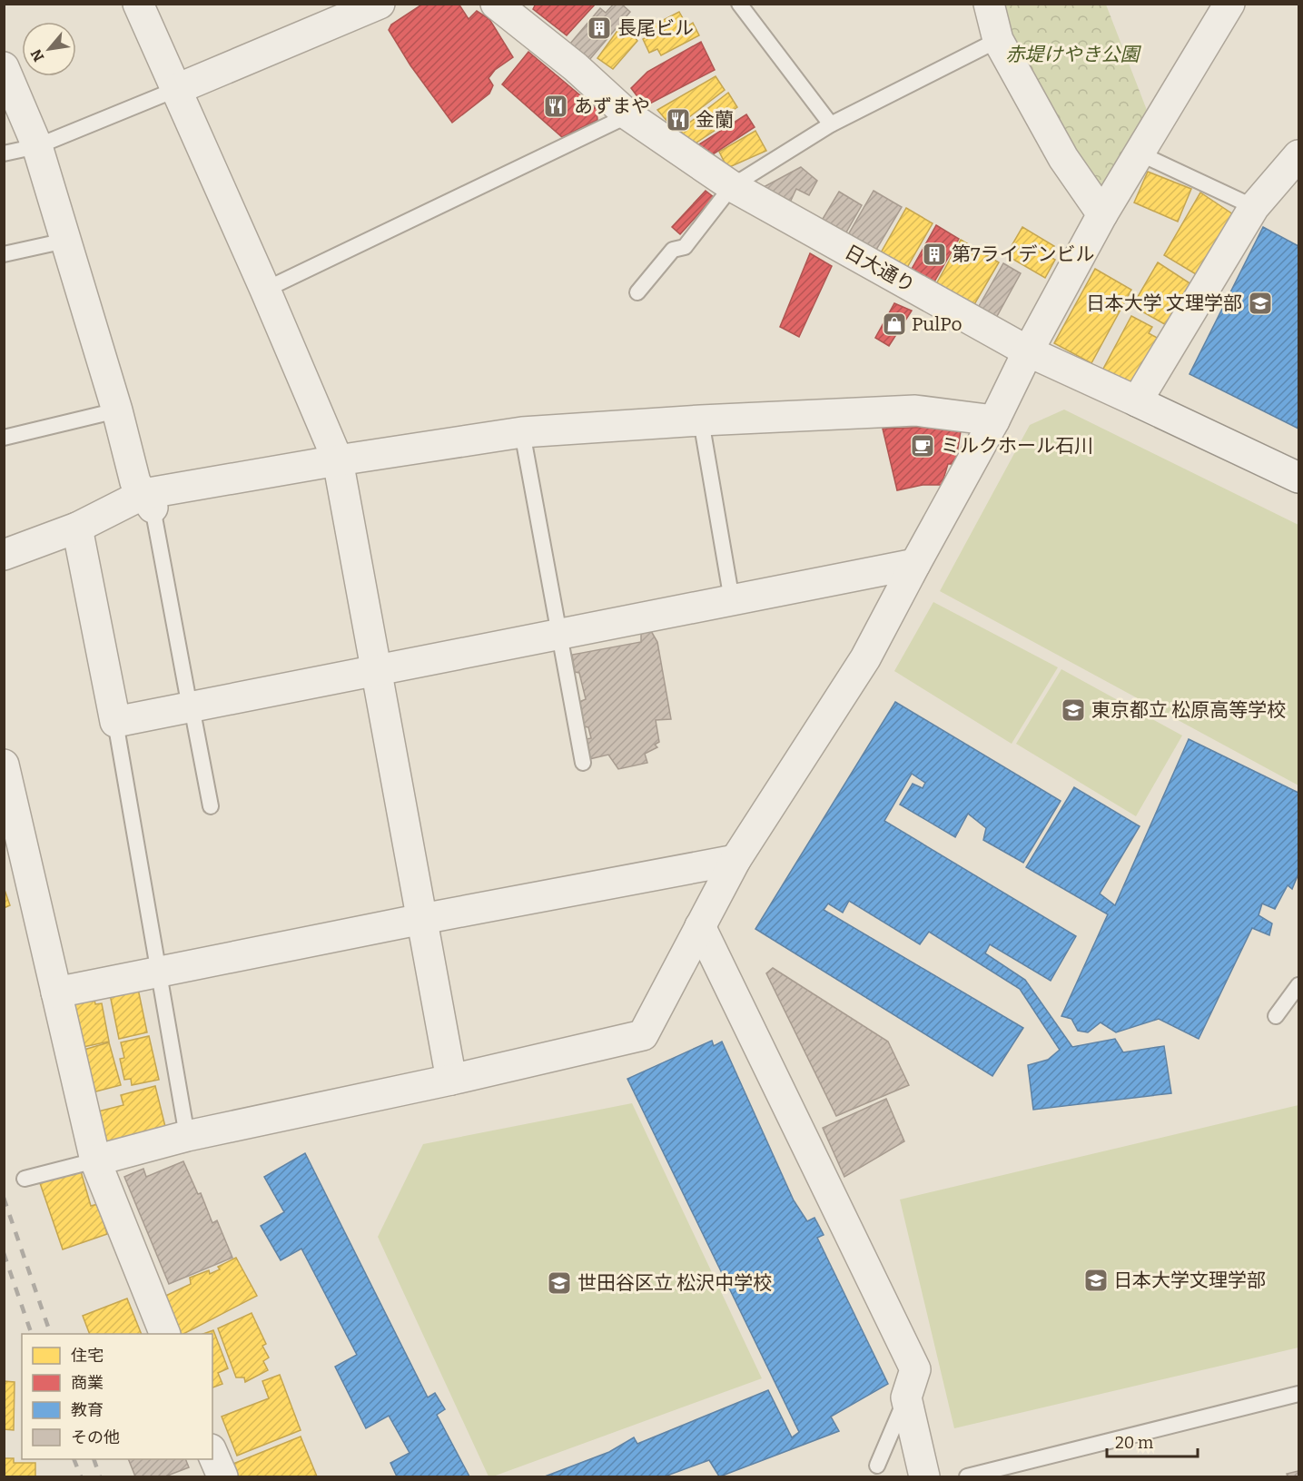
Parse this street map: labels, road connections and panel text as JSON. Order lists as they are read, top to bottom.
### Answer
{
  "streets": {
    "street": ["日大通り"]
  },
  "parks": ["赤堤けやき公園"],
  "places": {
    "building": ["長尾ビル", "第7ライデンビル"],
    "restaurant": ["あずまや", "金蘭"],
    "school or university": [
      "日本大学 文理学部",
      "東京都立 松原高等学校",
      "日本大学文理学部",
      "世田谷区立 松沢中学校"
    ],
    "shop": ["PulPo"],
    "cafe": ["ミルクホール石川"]
  },
  "legend": [
    "住宅",
    "商業",
    "教育",
    "その他"
  ],
  "scale_bar": "20 m",
  "north": "bottom left"
}
